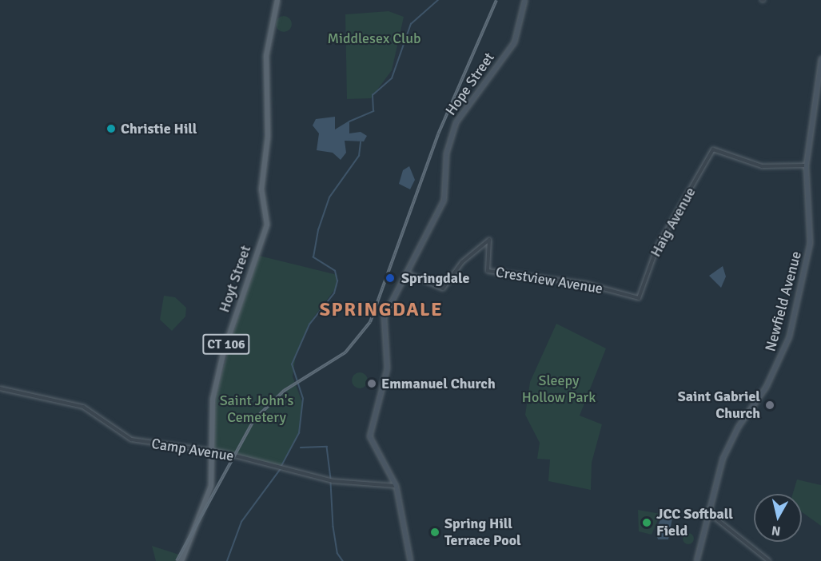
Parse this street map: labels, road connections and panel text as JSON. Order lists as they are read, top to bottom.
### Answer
{
  "streets": {
    "main road": [
      "Hope Street",
      "Hoyt Street",
      "Newfield Avenue",
      "CT 106"
    ],
    "street": ["Haig Avenue", "Crestview Avenue", "Camp Avenue"]
  },
  "crossings": [
    ["Hope Street", "Crestview Avenue"],
    ["Hope Street", "Camp Avenue"],
    ["Haig Avenue", "Crestview Avenue"],
    ["Haig Avenue", "Newfield Avenue"],
    ["Hoyt Street", "Camp Avenue"]
  ],
  "districts": ["SPRINGDALE"],
  "parks": ["Middlesex Club", "Sleepy Hollow Park", "Saint John's Cemetery"],
  "places": [
    "Christie Hill",
    "Springdale",
    "Emmanuel Church",
    "Saint Gabriel Church",
    "JCC Softball Field",
    "Spring Hill Terrace Pool"
  ],
  "north": "bottom"
}
